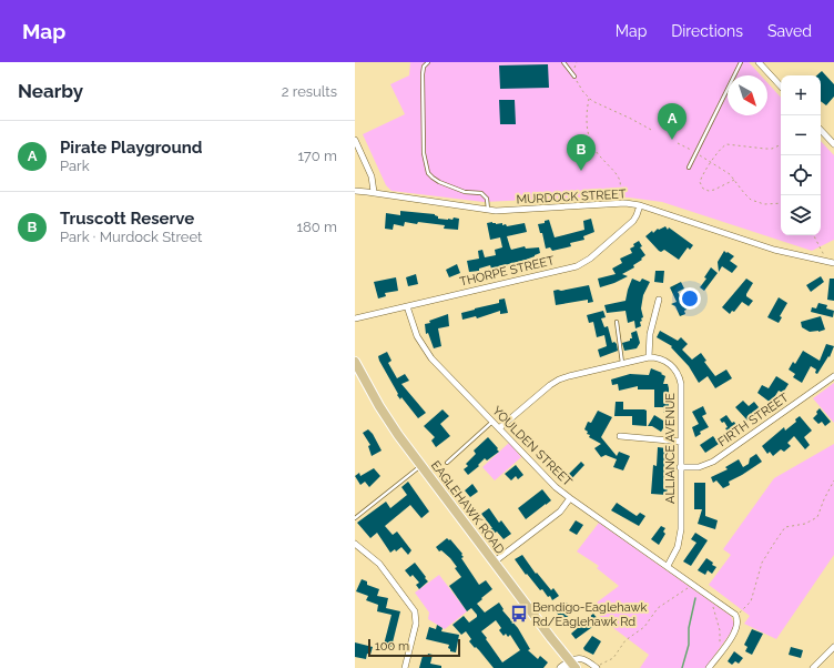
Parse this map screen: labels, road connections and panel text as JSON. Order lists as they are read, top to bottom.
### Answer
{
  "streets": {
    "main road": ["EAGLEHAWK ROAD"],
    "street": [
      "MURDOCK STREET",
      "THORPE STREET",
      "FIRTH STREET",
      "YOULDEN STREET",
      "ALLIANCE AVENUE"
    ]
  },
  "crossings": [
    ["MURDOCK STREET", "THORPE STREET"],
    ["THORPE STREET", "YOULDEN STREET"],
    ["FIRTH STREET", "ALLIANCE AVENUE"],
    ["YOULDEN STREET", "ALLIANCE AVENUE"]
  ],
  "places": {
    "bus stop": ["Bendigo-Eaglehawk Rd/Eaglehawk Rd"]
  },
  "scale_bar": "100 m",
  "north": "bottom right",
  "page": {
    "header": "Map",
    "nav": ["Map", "Directions", "Saved"],
    "heading": ["Nearby", "2 results"],
    "map_buttons": ["+", "−"],
    "pins": ["A", "B"],
    "list": [
      {
        "mark": "A",
        "name": "Pirate Playground",
        "note": "Park",
        "value": "170 m"
      },
      {
        "mark": "B",
        "name": "Truscott Reserve",
        "note": "Park · Murdock Street",
        "value": "180 m"
      }
    ],
    "scale": "100 m"
  }
}
